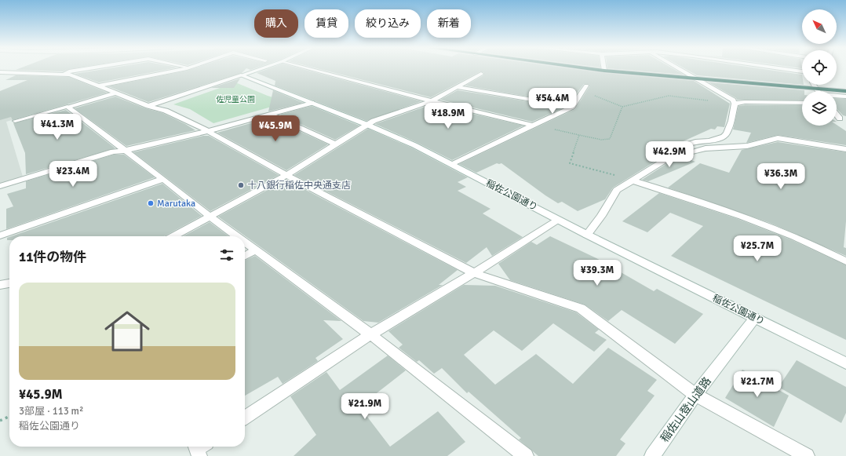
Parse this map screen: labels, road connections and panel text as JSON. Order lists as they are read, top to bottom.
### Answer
{
  "streets": {
    "street": ["稲佐公園通り", "稲佐山登山道路"]
  },
  "crossings": [
    ["稲佐公園通り", "稲佐山登山道路"]
  ],
  "parks": ["佐児童公園"],
  "places": ["十八銀行稲佐中央通支店", "Marutaka"],
  "north": "top left",
  "page": {
    "chip": [
      "購入",
      "賃貸",
      "絞り込み",
      "新着"
    ],
    "price": [
      "¥54.4M",
      "¥18.9M",
      "¥41.3M",
      "¥45.9M",
      "¥42.9M",
      "¥23.4M",
      "¥36.3M",
      "¥25.7M",
      "¥39.3M",
      "¥21.7M",
      "¥21.9M"
    ],
    "heading": "11件の物件",
    "list": [
      {
        "name": "¥45.9M",
        "note": "3部屋 · 113 m² · 稲佐公園通り"
      }
    ]
  }
}
